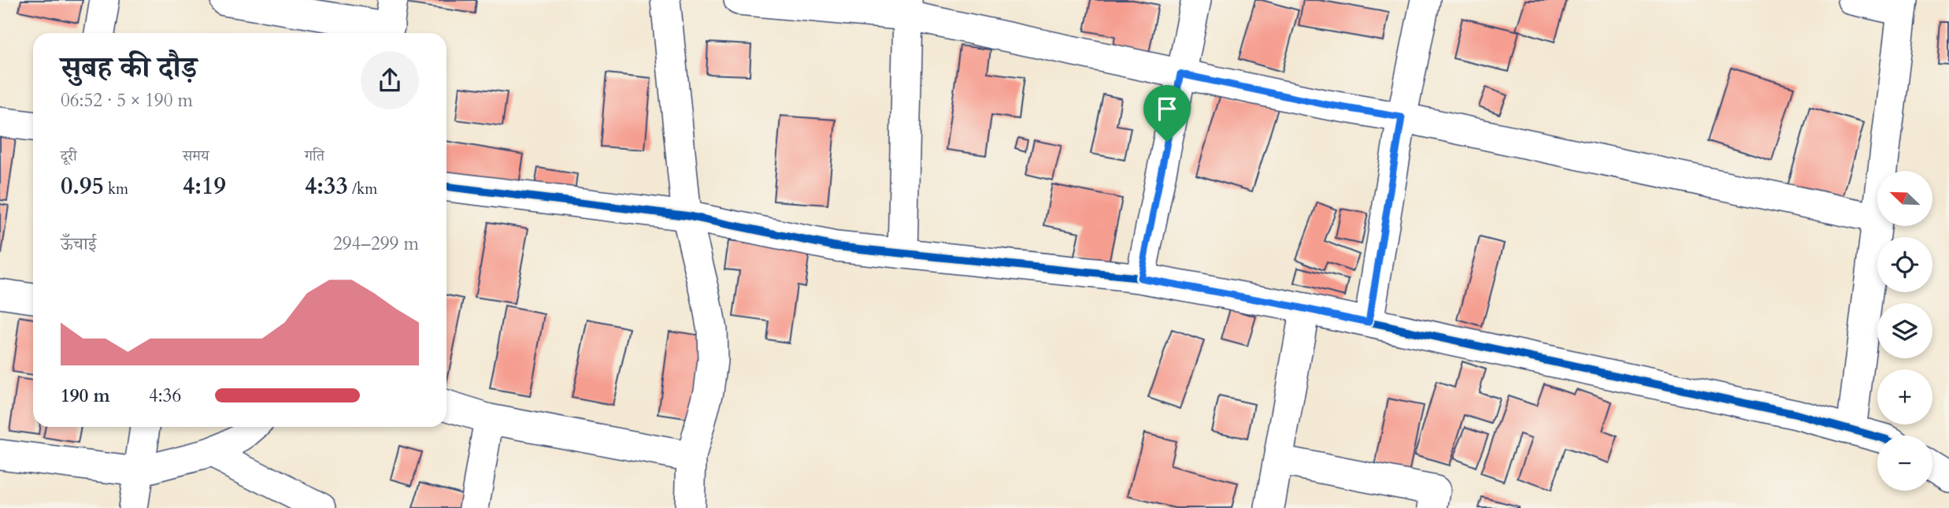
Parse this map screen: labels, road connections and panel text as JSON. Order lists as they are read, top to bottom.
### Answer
{
  "north": "top left",
  "page": {
    "heading": ["सुबह की दौड़", "06:52 · 5 × 190 m"],
    "stats": [
      ["दूरी", "0.95 km"],
      ["समय", "4:19"],
      ["गति", "4:33 /km"]
    ],
    "map_buttons": ["+", "−"],
    "chart": ["ऊँचाई", "294–299 m"],
    "list": [
      {
        "name": "190 m",
        "note": "4:36"
      }
    ]
  }
}
